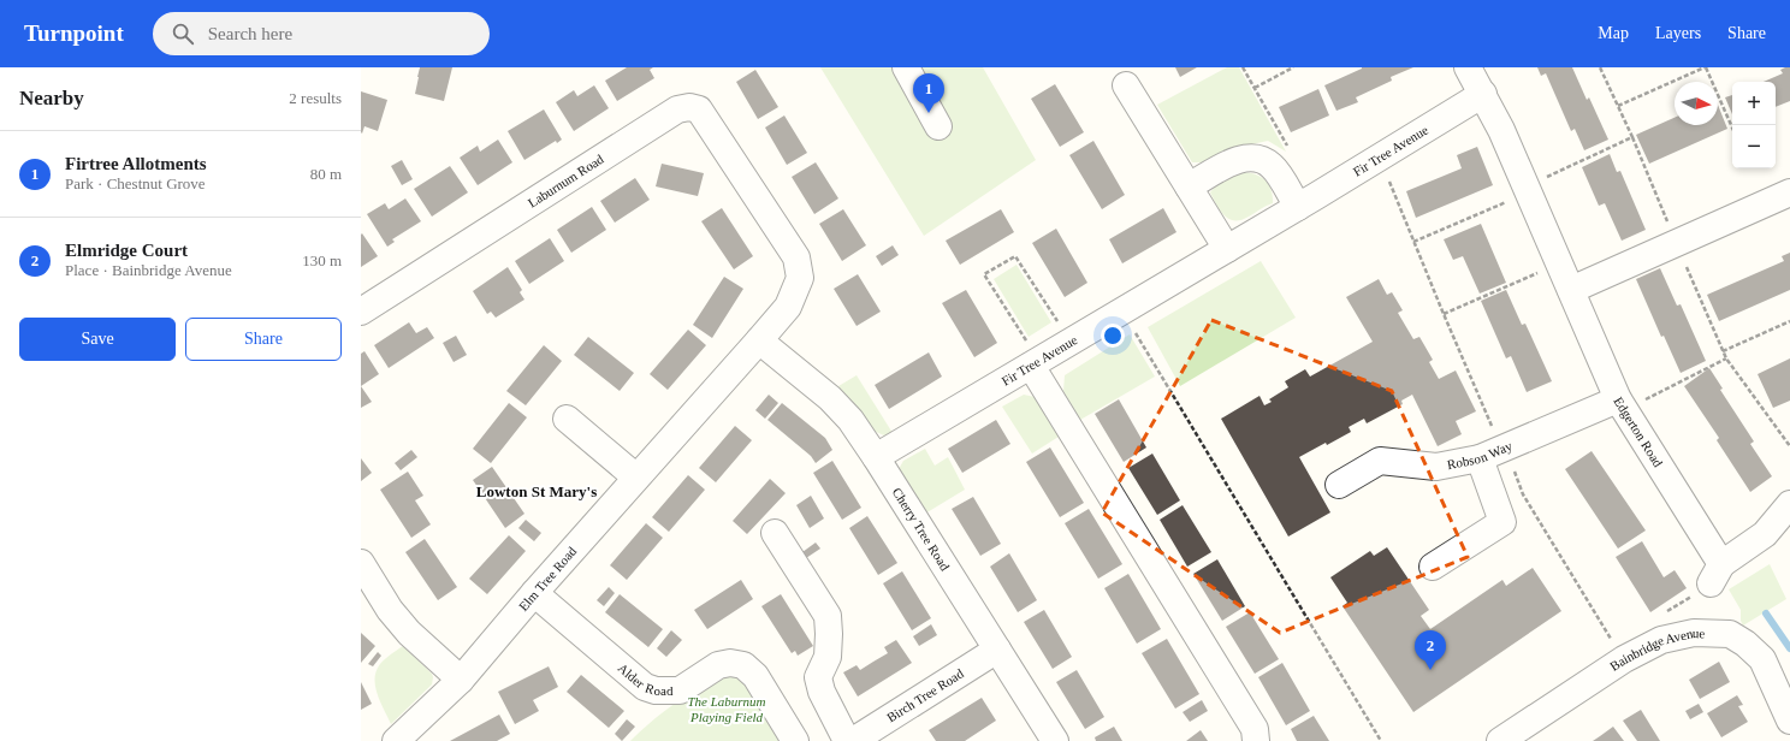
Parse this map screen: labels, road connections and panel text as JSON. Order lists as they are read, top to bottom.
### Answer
{
  "streets": {
    "street": [
      "Fir Tree Avenue",
      "Laburnum Road",
      "Edgerton Road",
      "Robson Way",
      "Cherry Tree Road",
      "Elm Tree Road",
      "Bainbridge Avenue",
      "Alder Road",
      "Birch Tree Road"
    ]
  },
  "crossings": [
    ["Fir Tree Avenue", "Edgerton Road"],
    ["Fir Tree Avenue", "Cherry Tree Road"],
    ["Laburnum Road", "Elm Tree Road"],
    ["Edgerton Road", "Robson Way"],
    ["Cherry Tree Road", "Elm Tree Road"],
    ["Cherry Tree Road", "Birch Tree Road"],
    ["Elm Tree Road", "Alder Road"]
  ],
  "districts": ["Lowton St Mary's"],
  "parks": ["The Laburnum Playing Field"],
  "north": "right",
  "page": {
    "header": "Turnpoint",
    "search": "Search here",
    "nav": ["Map", "Layers", "Share"],
    "heading": ["Nearby", "2 results"],
    "pins": ["1", "2"],
    "map_buttons": ["+", "−"],
    "list": [
      {
        "mark": "1",
        "name": "Firtree Allotments",
        "note": "Park · Chestnut Grove",
        "value": "80 m"
      },
      {
        "mark": "2",
        "name": "Elmridge Court",
        "note": "Place · Bainbridge Avenue",
        "value": "130 m"
      }
    ],
    "buttons": ["Save", "Share"]
  }
}
